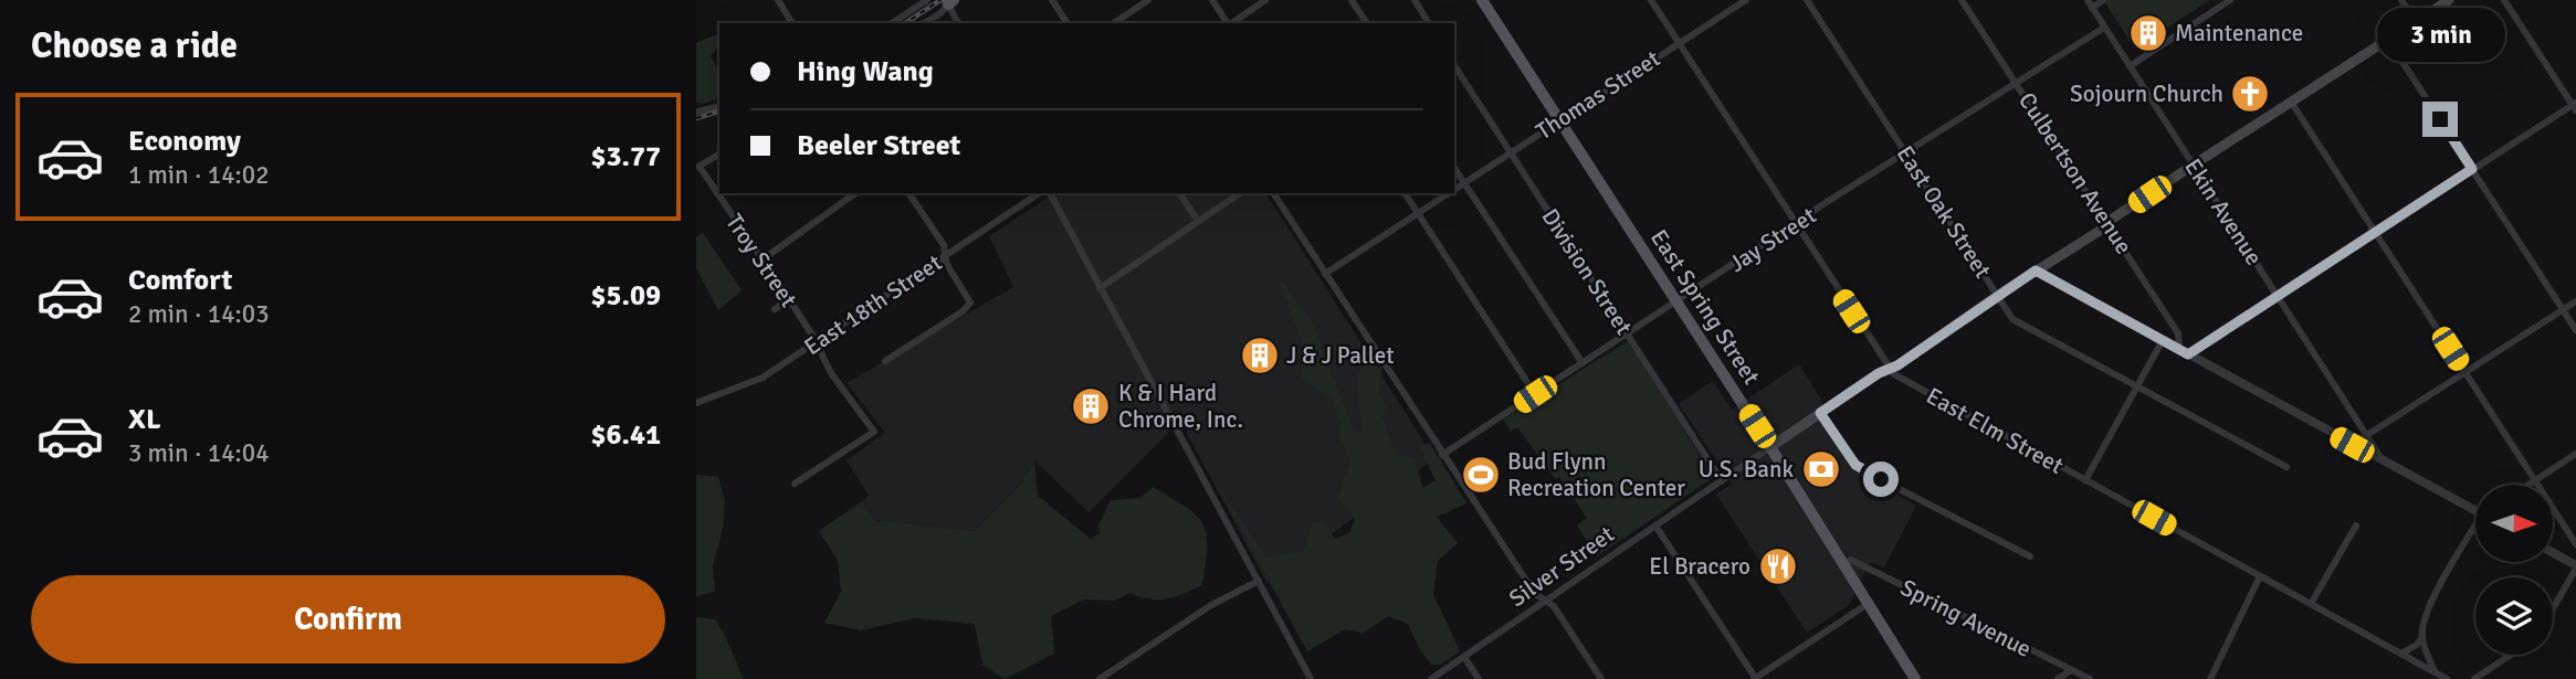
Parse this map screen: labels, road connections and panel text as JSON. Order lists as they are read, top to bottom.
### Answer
{
  "streets": {
    "main road": ["East Spring Street", "Silver Street"],
    "street": [
      "Thomas Street",
      "Culbertson Avenue",
      "East Oak Street",
      "Ekin Avenue",
      "Jay Street",
      "Troy Street",
      "Division Street",
      "East 18th Street",
      "East Elm Street",
      "Spring Avenue"
    ]
  },
  "crossings": [
    ["Thomas Street", "Division Street"],
    ["Thomas Street", "East Spring Street"],
    ["Thomas Street", "East Elm Street"],
    ["Culbertson Avenue", "Jay Street"],
    ["Culbertson Avenue", "Silver Street"],
    ["East Oak Street", "Jay Street"],
    ["East Oak Street", "Silver Street"],
    ["Ekin Avenue", "Jay Street"],
    ["Ekin Avenue", "Silver Street"],
    ["Jay Street", "Division Street"],
    ["Jay Street", "East Spring Street"],
    ["Jay Street", "East Elm Street"],
    ["Troy Street", "East 18th Street"],
    ["Division Street", "Silver Street"],
    ["East Spring Street", "Silver Street"],
    ["East Spring Street", "Spring Avenue"],
    ["East Elm Street", "Silver Street"]
  ],
  "places": {
    "building": ["Maintenance", "J & J Pallet", "K & I Hard Chrome, Inc."],
    "church": ["Sojourn Church"],
    "bank": ["U.S. Bank"],
    "sports": ["Bud Flynn Recreation Center"],
    "restaurant": ["El Bracero"]
  },
  "north": "right",
  "page": {
    "heading": "Choose a ride",
    "bubble": "3 min",
    "banner": ["Hing Wang", "Beeler Street"],
    "list": [
      {
        "name": "Economy",
        "note": "1 min · 14:02",
        "value": "$3.77"
      },
      {
        "name": "Comfort",
        "note": "2 min · 14:03",
        "value": "$5.09"
      },
      {
        "name": "XL",
        "note": "3 min · 14:04",
        "value": "$6.41"
      }
    ],
    "buttons": "Confirm"
  }
}
